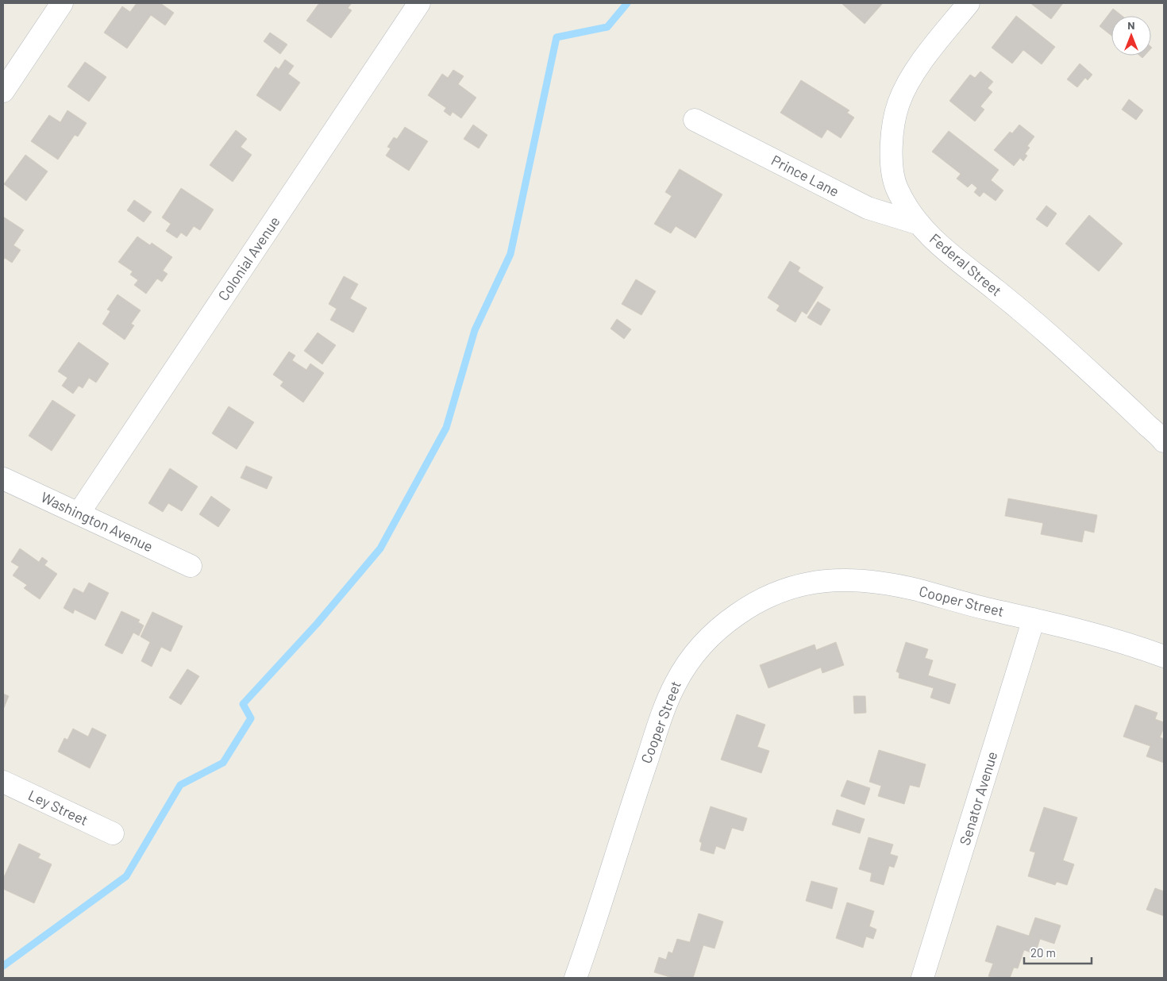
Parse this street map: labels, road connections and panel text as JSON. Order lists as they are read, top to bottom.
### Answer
{
  "streets": {
    "street": [
      "Prince Lane",
      "Colonial Avenue",
      "Federal Street",
      "Washington Avenue",
      "Cooper Street",
      "Senator Avenue",
      "Ley Street"
    ]
  },
  "crossings": [
    ["Prince Lane", "Federal Street"],
    ["Colonial Avenue", "Washington Avenue"],
    ["Cooper Street", "Senator Avenue"]
  ],
  "scale_bar": "20 m",
  "north": "top"
}
